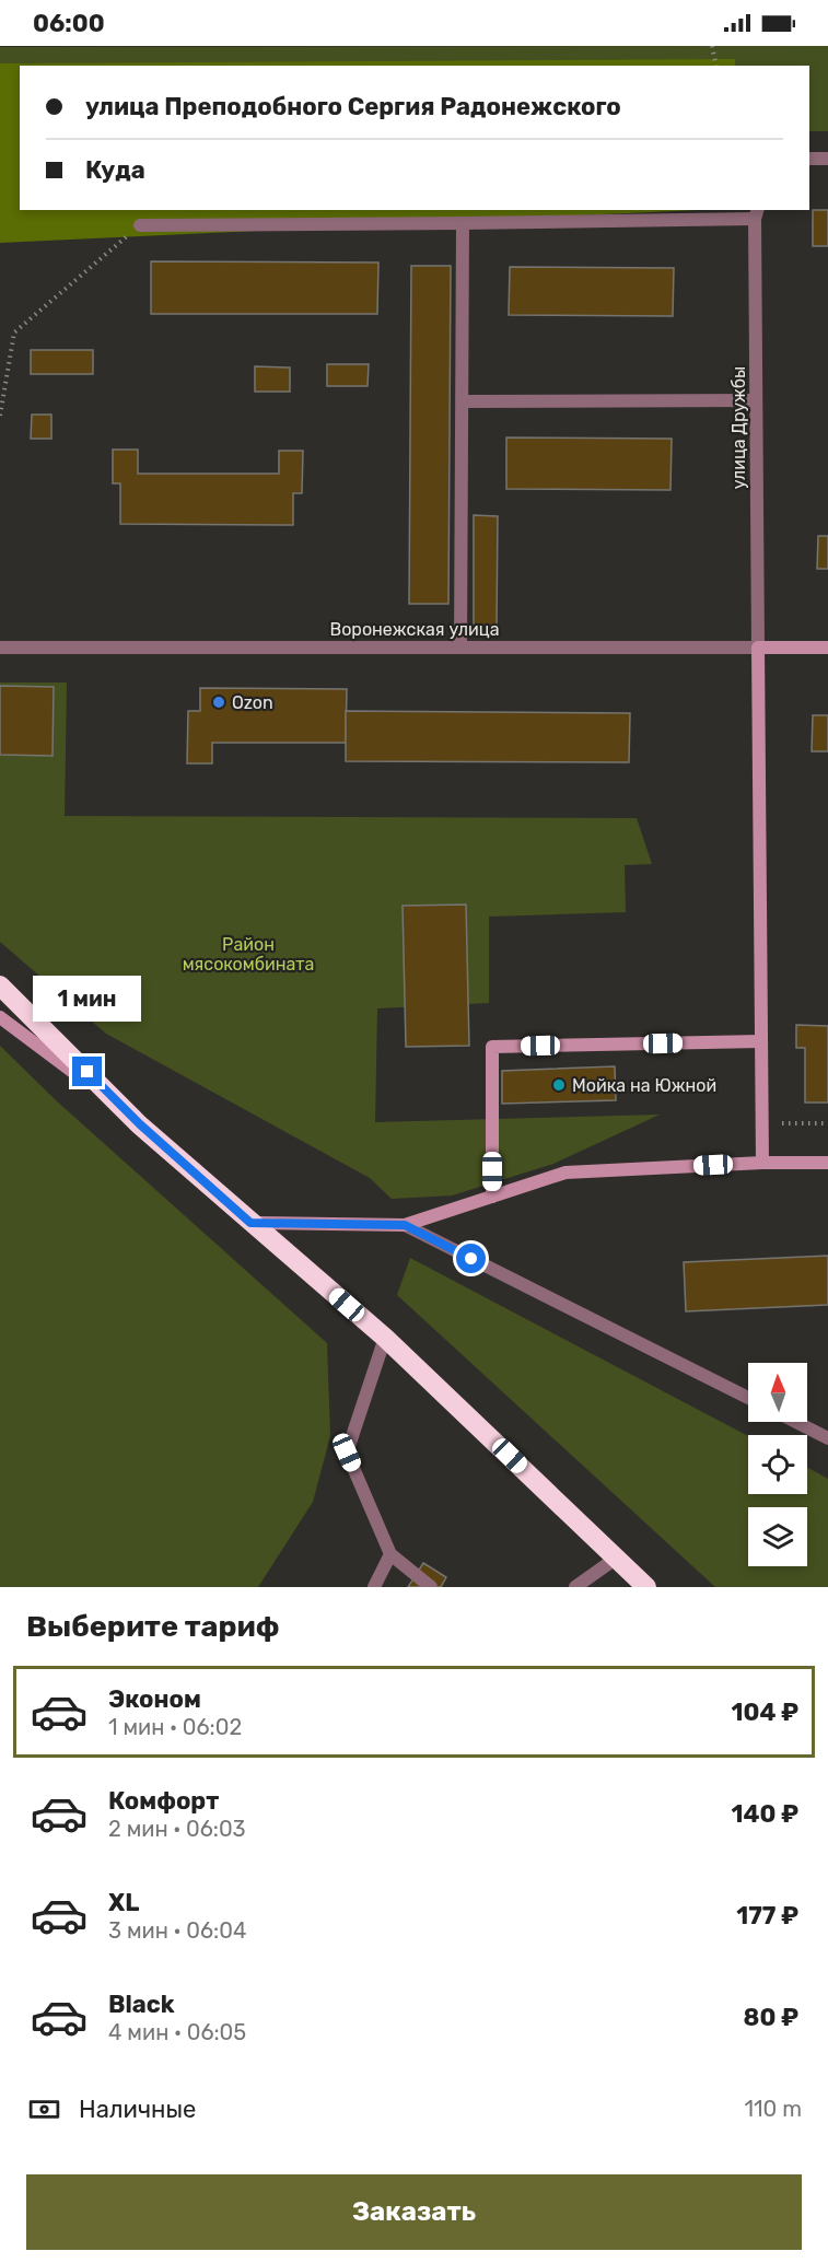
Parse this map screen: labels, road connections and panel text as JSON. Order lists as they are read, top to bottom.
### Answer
{
  "streets": {
    "street": ["улица Дружбы", "Воронежская улица"]
  },
  "crossings": [
    ["улица Дружбы", "Воронежская улица"]
  ],
  "parks": ["Район мясокомбината"],
  "places": ["Ozon", "Мойка на Южной"],
  "north": "top",
  "page": {
    "status": "06:00",
    "banner": ["улица Преподобного Сергия Радонежского", "Куда"],
    "bubble": "1 мин",
    "heading": "Выберите тариф",
    "list": [
      {
        "name": "Эконом",
        "note": "1 мин · 06:02",
        "value": "104 ₽"
      },
      {
        "name": "Комфорт",
        "note": "2 мин · 06:03",
        "value": "140 ₽"
      },
      {
        "name": "XL",
        "note": "3 мин · 06:04",
        "value": "177 ₽"
      },
      {
        "name": "Black",
        "note": "4 мин · 06:05",
        "value": "80 ₽"
      }
    ],
    "pay": ["Наличные", "110 m"],
    "buttons": "Заказать"
  }
}
